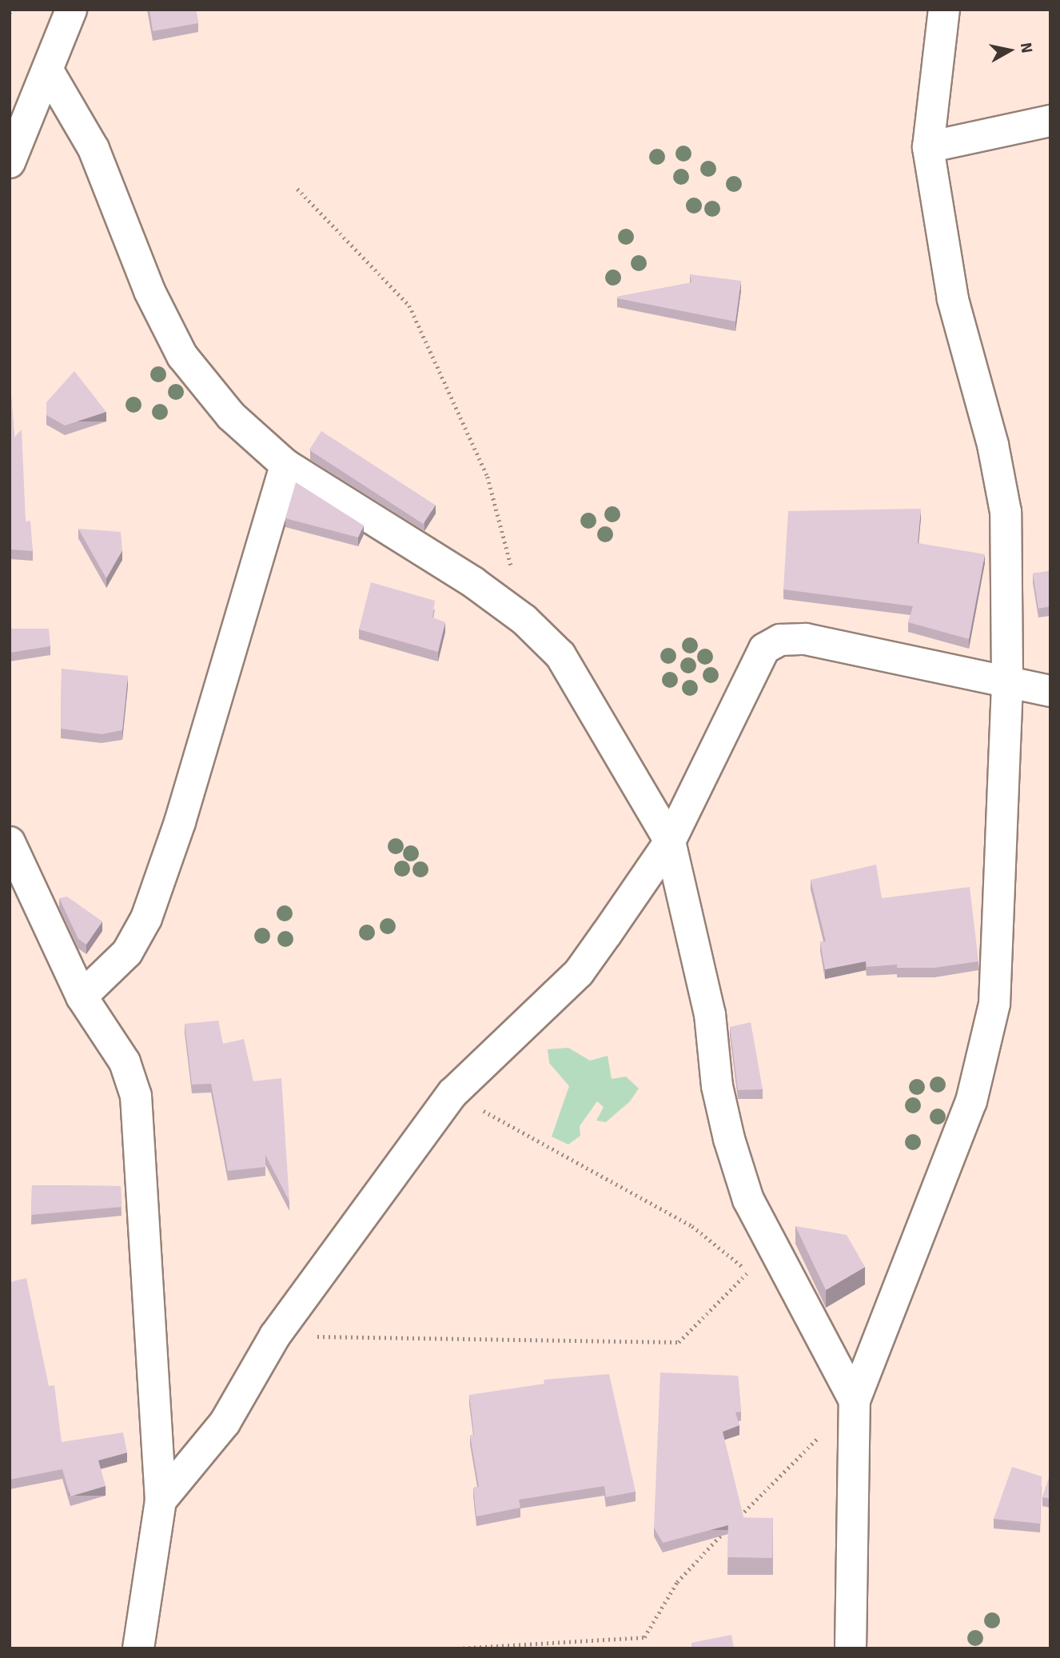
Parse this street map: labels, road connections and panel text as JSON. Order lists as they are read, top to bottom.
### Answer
{
  "north": "right"
}
